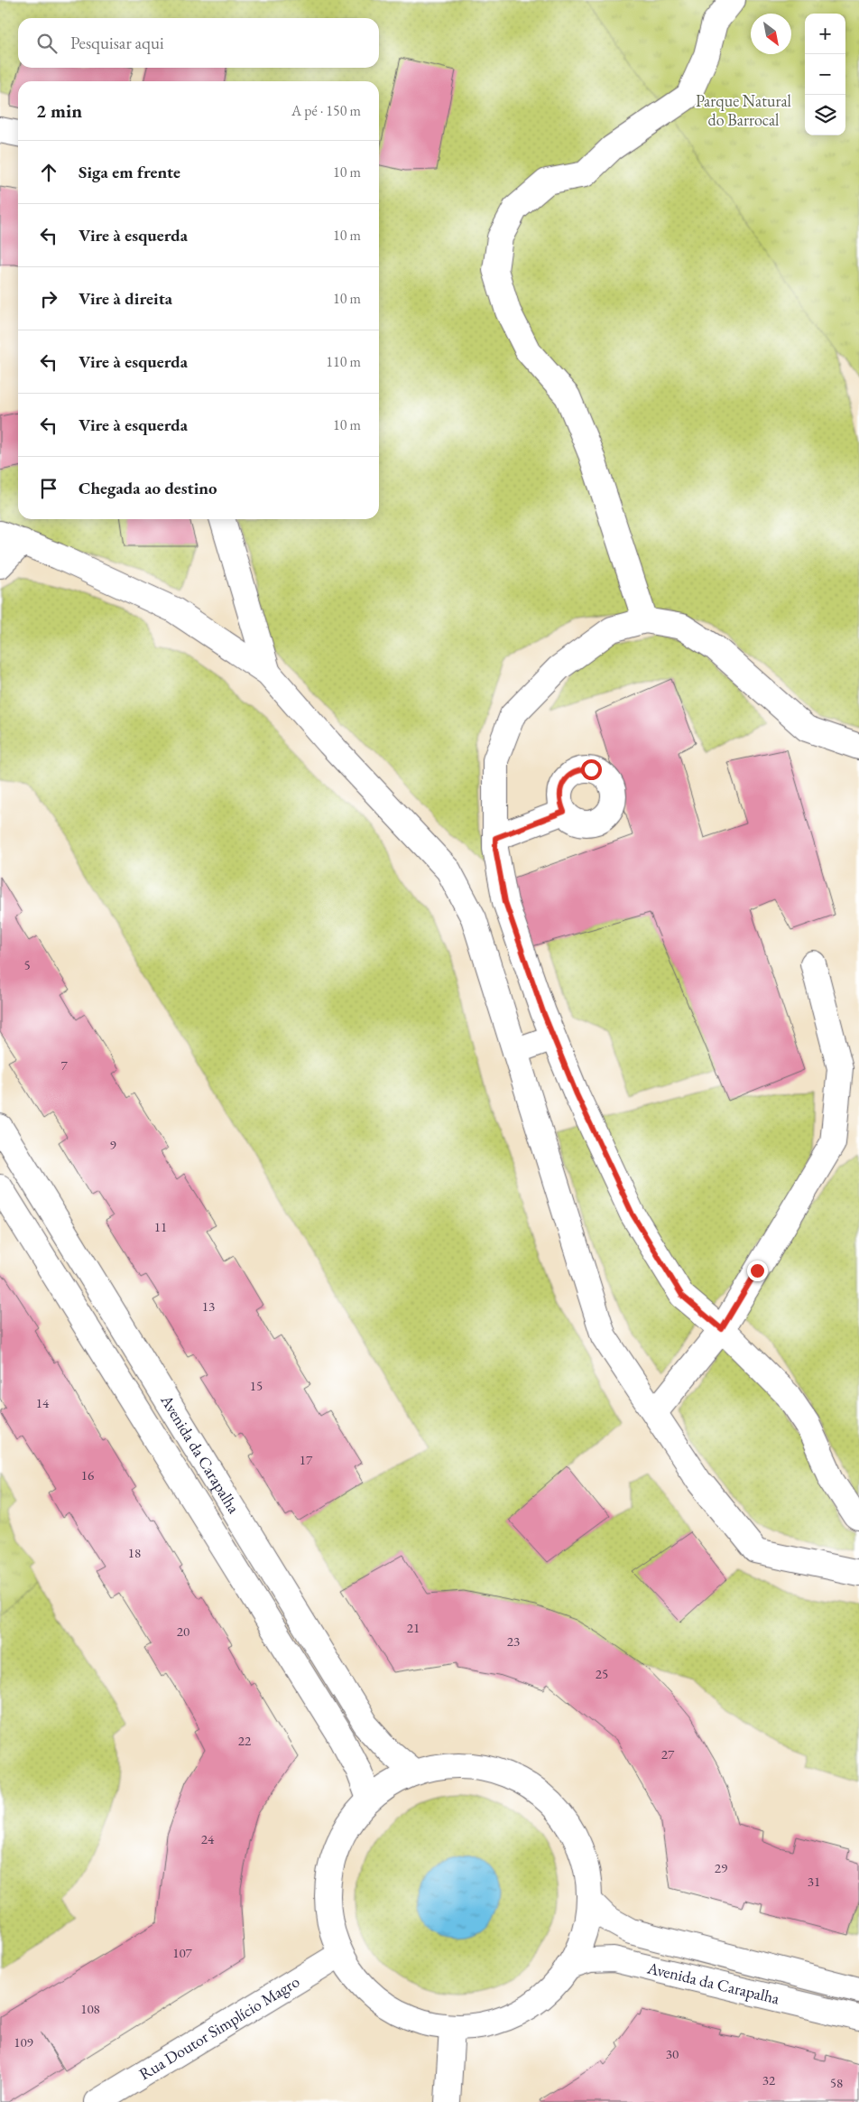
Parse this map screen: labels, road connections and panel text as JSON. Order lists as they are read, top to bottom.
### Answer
{
  "streets": {
    "main road": ["Avenida da Carapalha", "Rua Doutor Simplício Magro"]
  },
  "parks": ["Parque Natural do Barrocal"],
  "house_numbers": [
    "5",
    "7",
    "9",
    "11",
    "13",
    "15",
    "14",
    "17",
    "16",
    "18",
    "21",
    "20",
    "23",
    "25",
    "22",
    "27",
    "24",
    "29",
    "31",
    "107",
    "108",
    "109",
    "30",
    "32",
    "58"
  ],
  "north": "bottom right",
  "page": {
    "map_buttons": ["+", "−"],
    "search": "Pesquisar aqui",
    "heading": ["2 min", "A pé · 150 m"],
    "list": [
      ["Siga em frente", "10 m"],
      ["Vire à esquerda", "10 m"],
      ["Vire à direita", "10 m"],
      ["Vire à esquerda", "110 m"],
      ["Vire à esquerda", "10 m"],
      "Chegada ao destino"
    ]
  }
}
